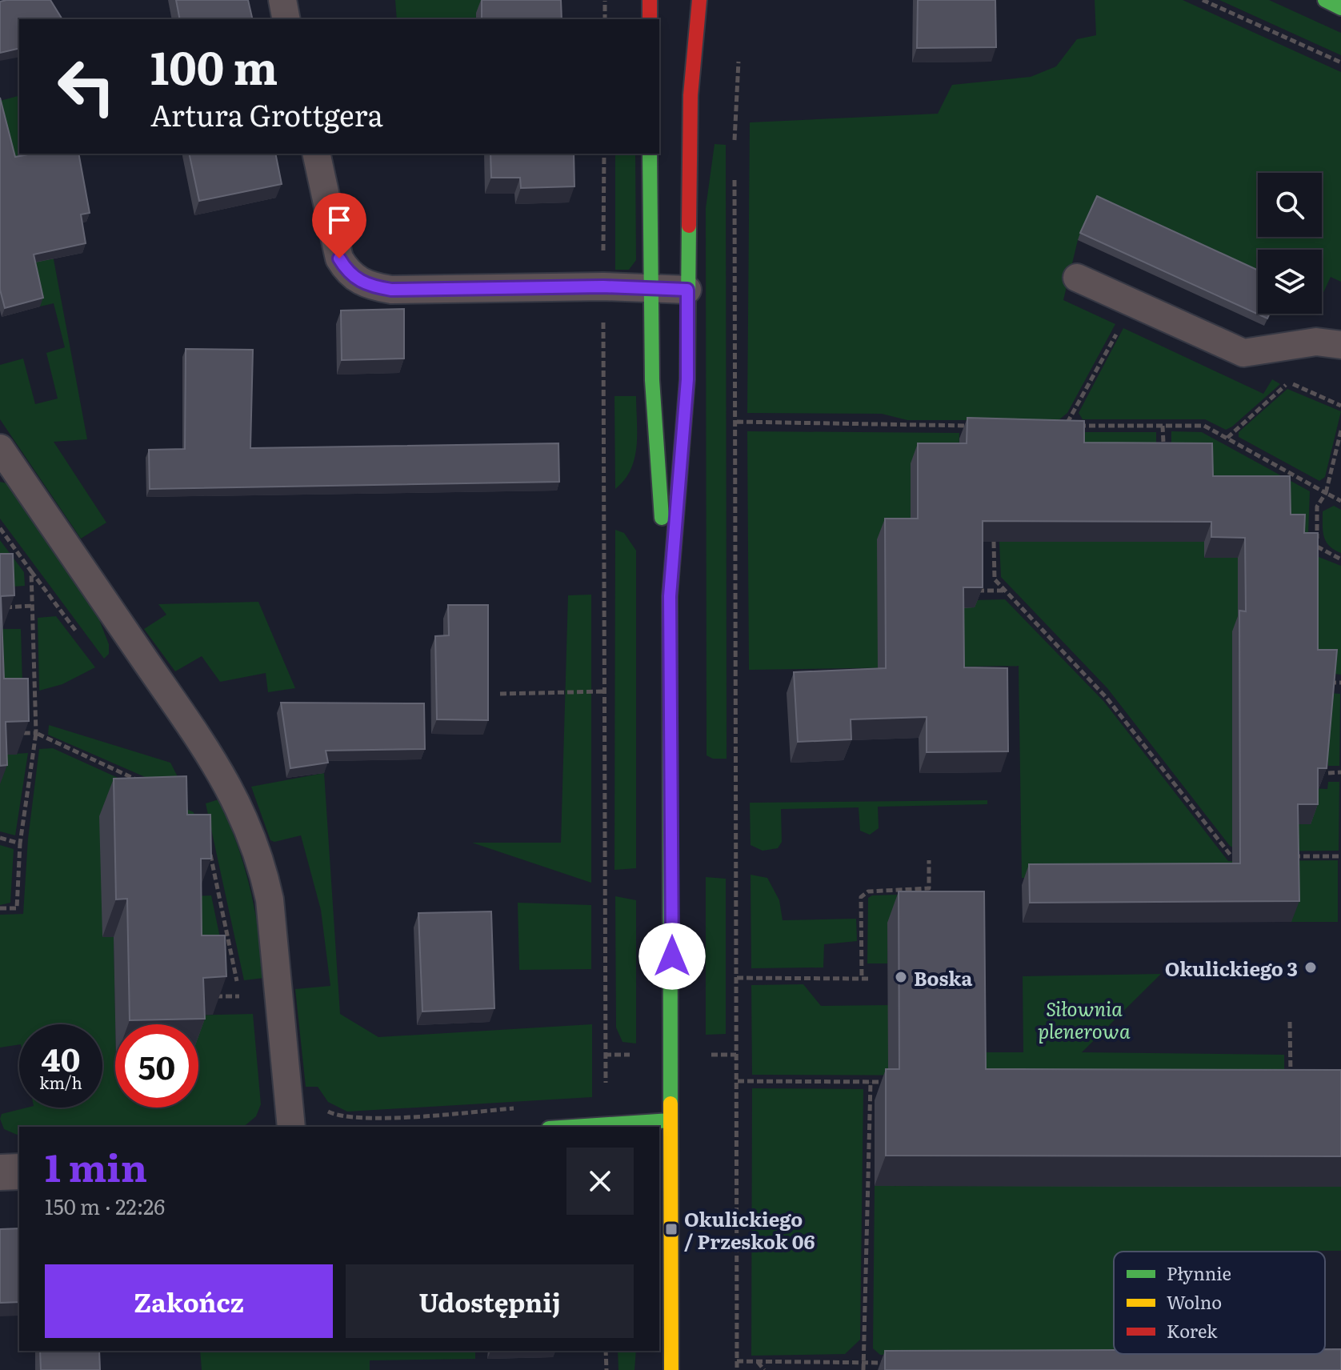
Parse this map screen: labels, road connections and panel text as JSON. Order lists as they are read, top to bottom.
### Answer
{
  "parks": ["Siłownia plenerowa"],
  "places": {
    "other": ["Okulickiego 3", "Boska"],
    "transit": ["Okulickiego / Przeskok 06"]
  },
  "legend": ["Płynnie", "Wolno", "Korek"],
  "page": {
    "turn": ["100 m", "Artura Grottgera"],
    "speed": "40 km/h",
    "limit": "50",
    "heading": ["1 min", "150 m · 22:26"],
    "buttons": ["Zakończ", "Udostępnij"]
  }
}
